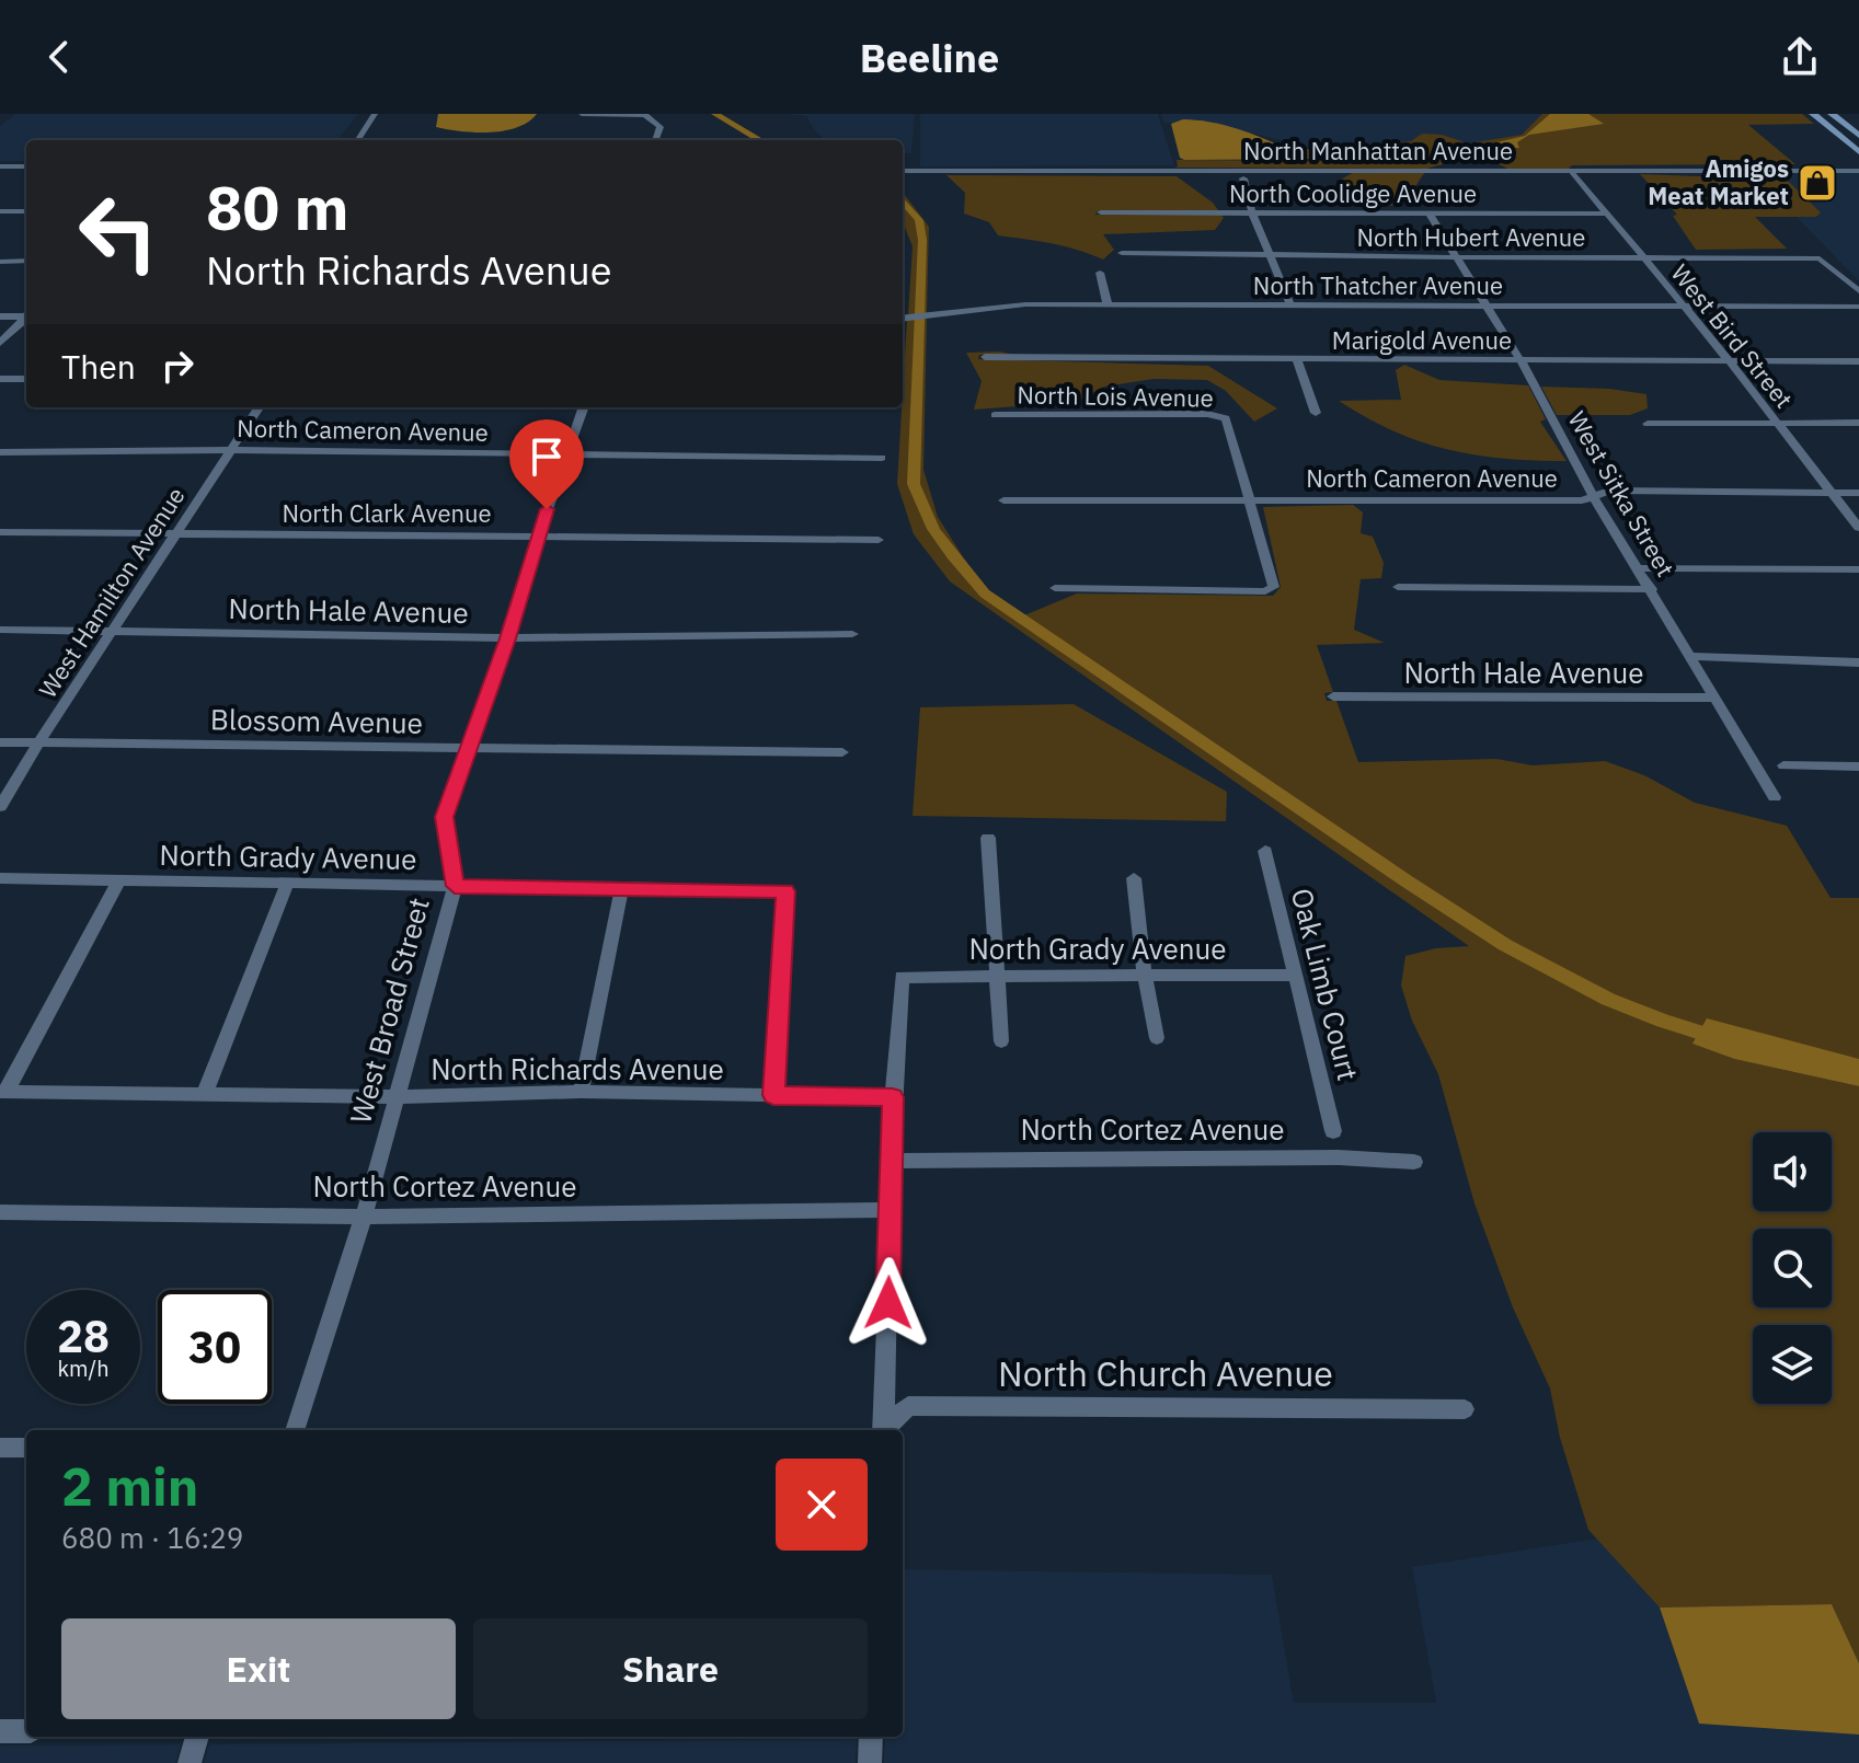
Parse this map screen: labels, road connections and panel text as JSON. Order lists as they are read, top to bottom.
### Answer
{
  "streets": {
    "street": [
      "North Manhattan Avenue",
      "North Coolidge Avenue",
      "North Hubert Avenue",
      "North Thatcher Avenue",
      "West Bird Street",
      "Marigold Avenue",
      "North Lois Avenue",
      "North Cameron Avenue",
      "West Sitka Street",
      "North Clark Avenue",
      "West Hamilton Avenue",
      "North Hale Avenue",
      "Blossom Avenue",
      "North Grady Avenue",
      "Oak Limb Court",
      "West Broad Street",
      "North Richards Avenue",
      "North Cortez Avenue",
      "North Church Avenue"
    ]
  },
  "crossings": [
    ["North Manhattan Avenue", "West Bird Street"],
    ["North Coolidge Avenue", "West Bird Street"],
    ["North Coolidge Avenue", "West Sitka Street"],
    ["North Hubert Avenue", "West Bird Street"],
    ["North Hubert Avenue", "West Sitka Street"],
    ["North Thatcher Avenue", "West Bird Street"],
    ["North Thatcher Avenue", "West Sitka Street"],
    ["West Bird Street", "Marigold Avenue"],
    ["West Bird Street", "North Cameron Avenue"],
    ["Marigold Avenue", "West Sitka Street"],
    ["North Lois Avenue", "North Cameron Avenue"],
    ["North Cameron Avenue", "West Sitka Street"],
    ["North Cameron Avenue", "West Hamilton Avenue"],
    ["North Cameron Avenue", "West Broad Street"],
    ["West Sitka Street", "North Hale Avenue"],
    ["North Clark Avenue", "West Hamilton Avenue"],
    ["North Clark Avenue", "West Broad Street"],
    ["West Hamilton Avenue", "North Hale Avenue"],
    ["West Hamilton Avenue", "Blossom Avenue"],
    ["North Hale Avenue", "West Broad Street"],
    ["Blossom Avenue", "West Broad Street"],
    ["North Grady Avenue", "Oak Limb Court"],
    ["North Grady Avenue", "West Broad Street"],
    ["North Grady Avenue", "North Richards Avenue"],
    ["West Broad Street", "North Richards Avenue"],
    ["West Broad Street", "North Cortez Avenue"]
  ],
  "places": {
    "shop": ["Amigos Meat Market"]
  },
  "page": {
    "header": "Beeline",
    "turn": ["80 m", "North Richards Avenue"],
    "then": "Then",
    "speed": "28 km/h",
    "limit": "30",
    "heading": ["2 min", "680 m · 16:29"],
    "buttons": ["Exit", "Share"]
  }
}
